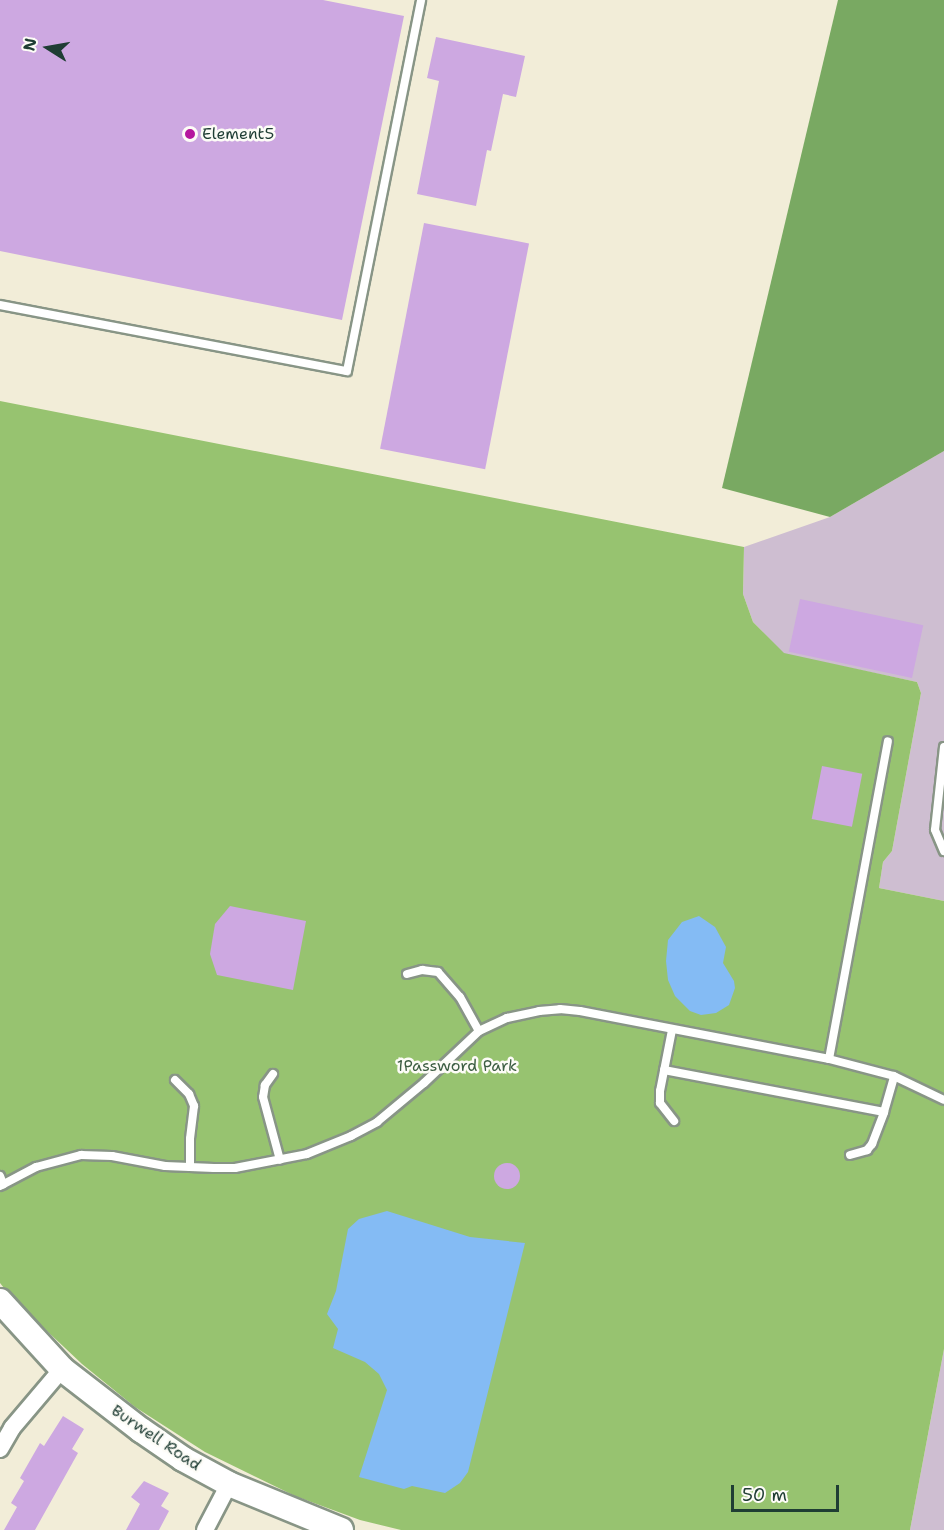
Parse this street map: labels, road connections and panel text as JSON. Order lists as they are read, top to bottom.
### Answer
{
  "streets": {
    "main road": ["Burwell Road"]
  },
  "parks": ["1Password Park"],
  "places": ["Element5"],
  "scale_bar": "50 m",
  "north": "left"
}
